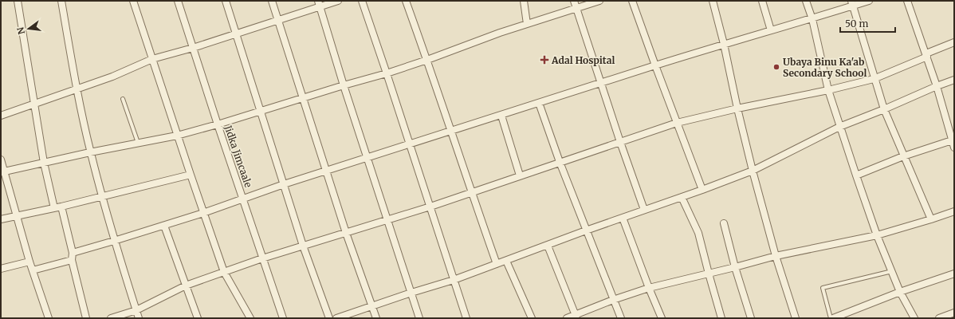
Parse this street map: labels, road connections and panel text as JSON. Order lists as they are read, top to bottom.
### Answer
{
  "streets": {
    "street": ["Jidka Jimcaale"]
  },
  "places": {
    "health": ["Adal Hospital"],
    "other": ["Ubaya Binu Ka'ab Secondary School"]
  },
  "scale_bar": "50 m",
  "north": "left"
}
